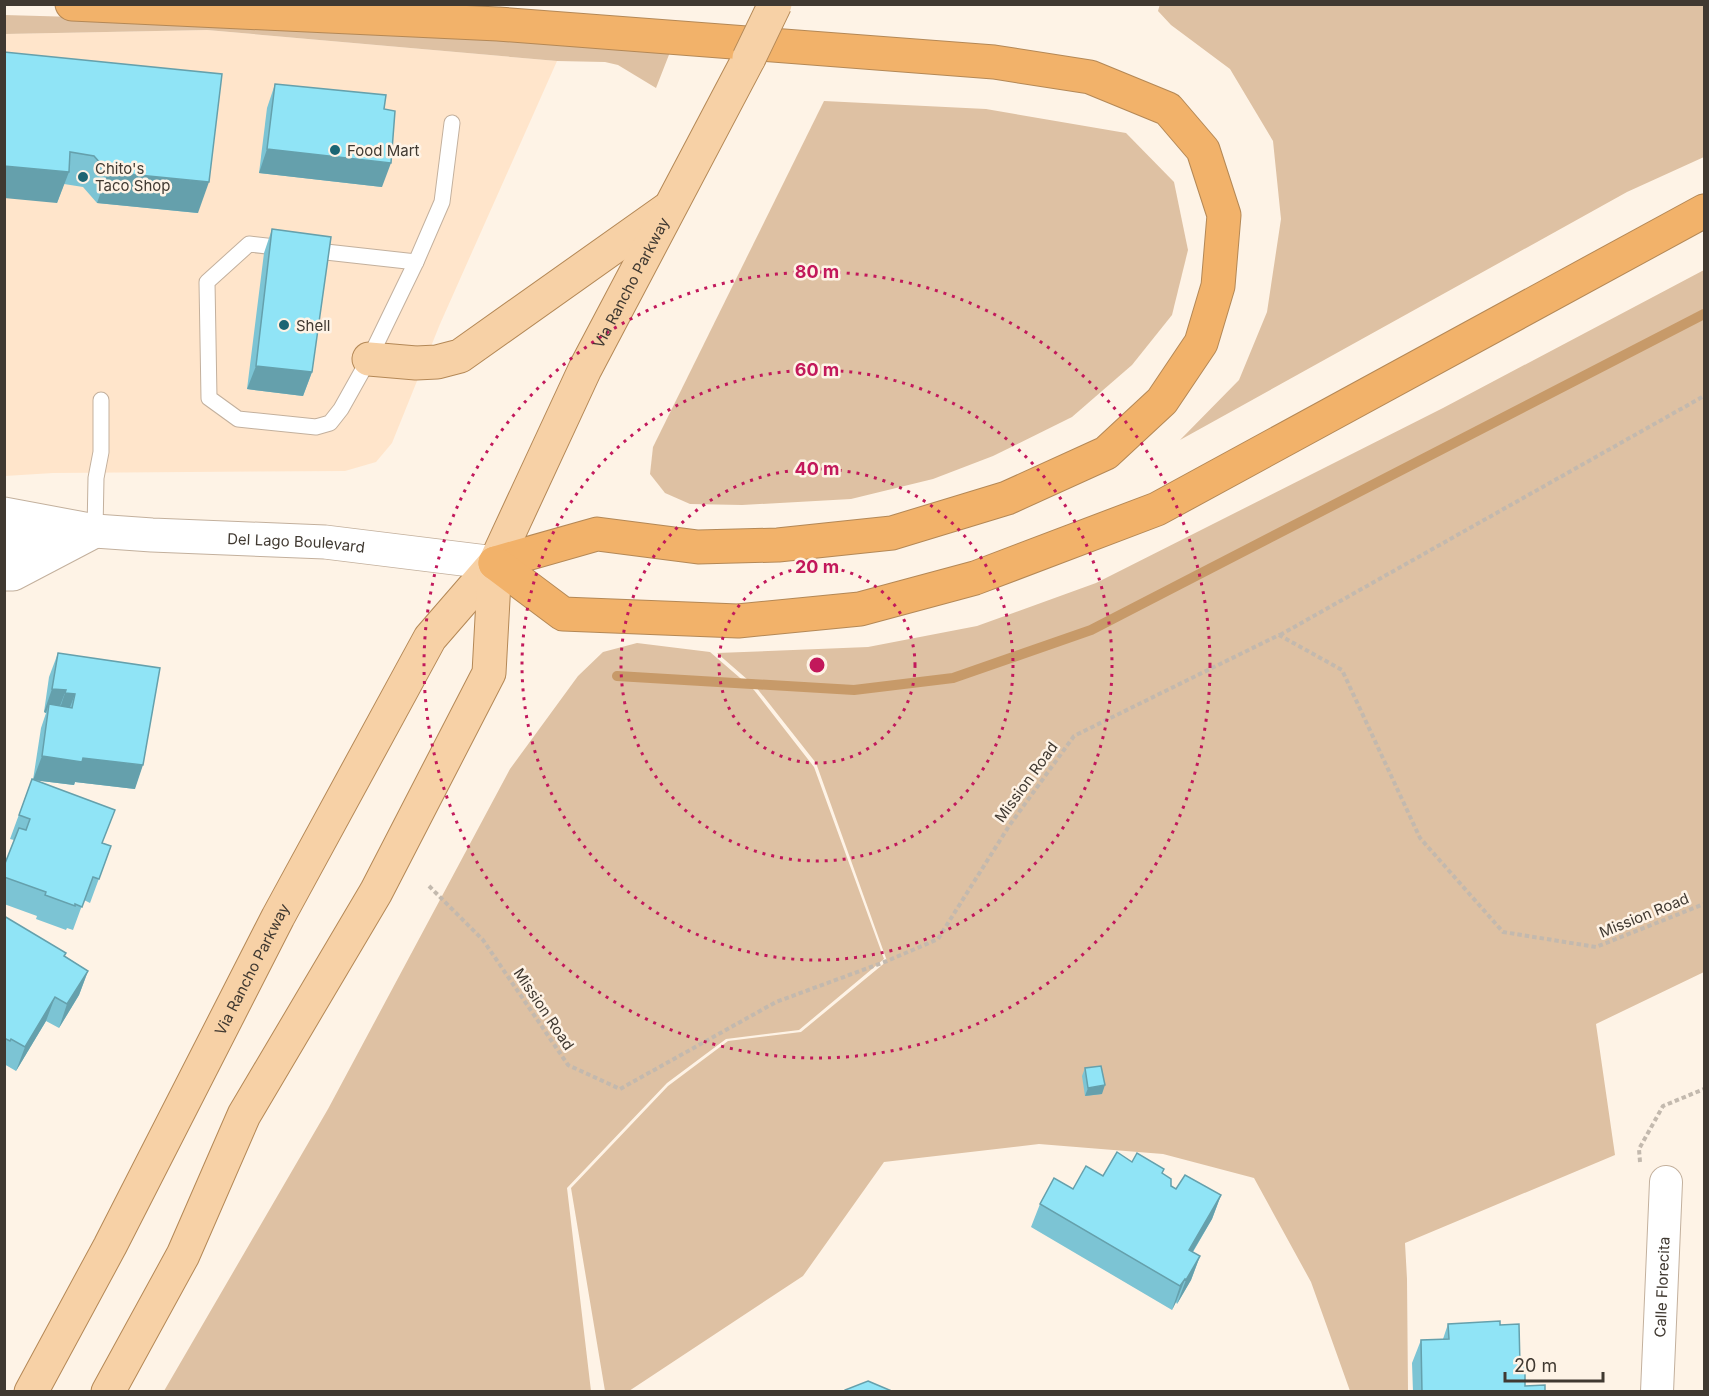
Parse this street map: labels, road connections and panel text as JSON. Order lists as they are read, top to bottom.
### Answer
{
  "streets": {
    "main road": ["Via Rancho Parkway", "Del Lago Boulevard"],
    "street": ["Calle Florecita"],
    "path": ["Mission Road"]
  },
  "crossings": [
    ["Via Rancho Parkway", "Del Lago Boulevard"]
  ],
  "places": ["Food Mart", "Chito's Taco Shop", "Shell"],
  "scale_bar": "20 m",
  "rings": [
    "80 m",
    "60 m",
    "40 m",
    "20 m"
  ]
}
